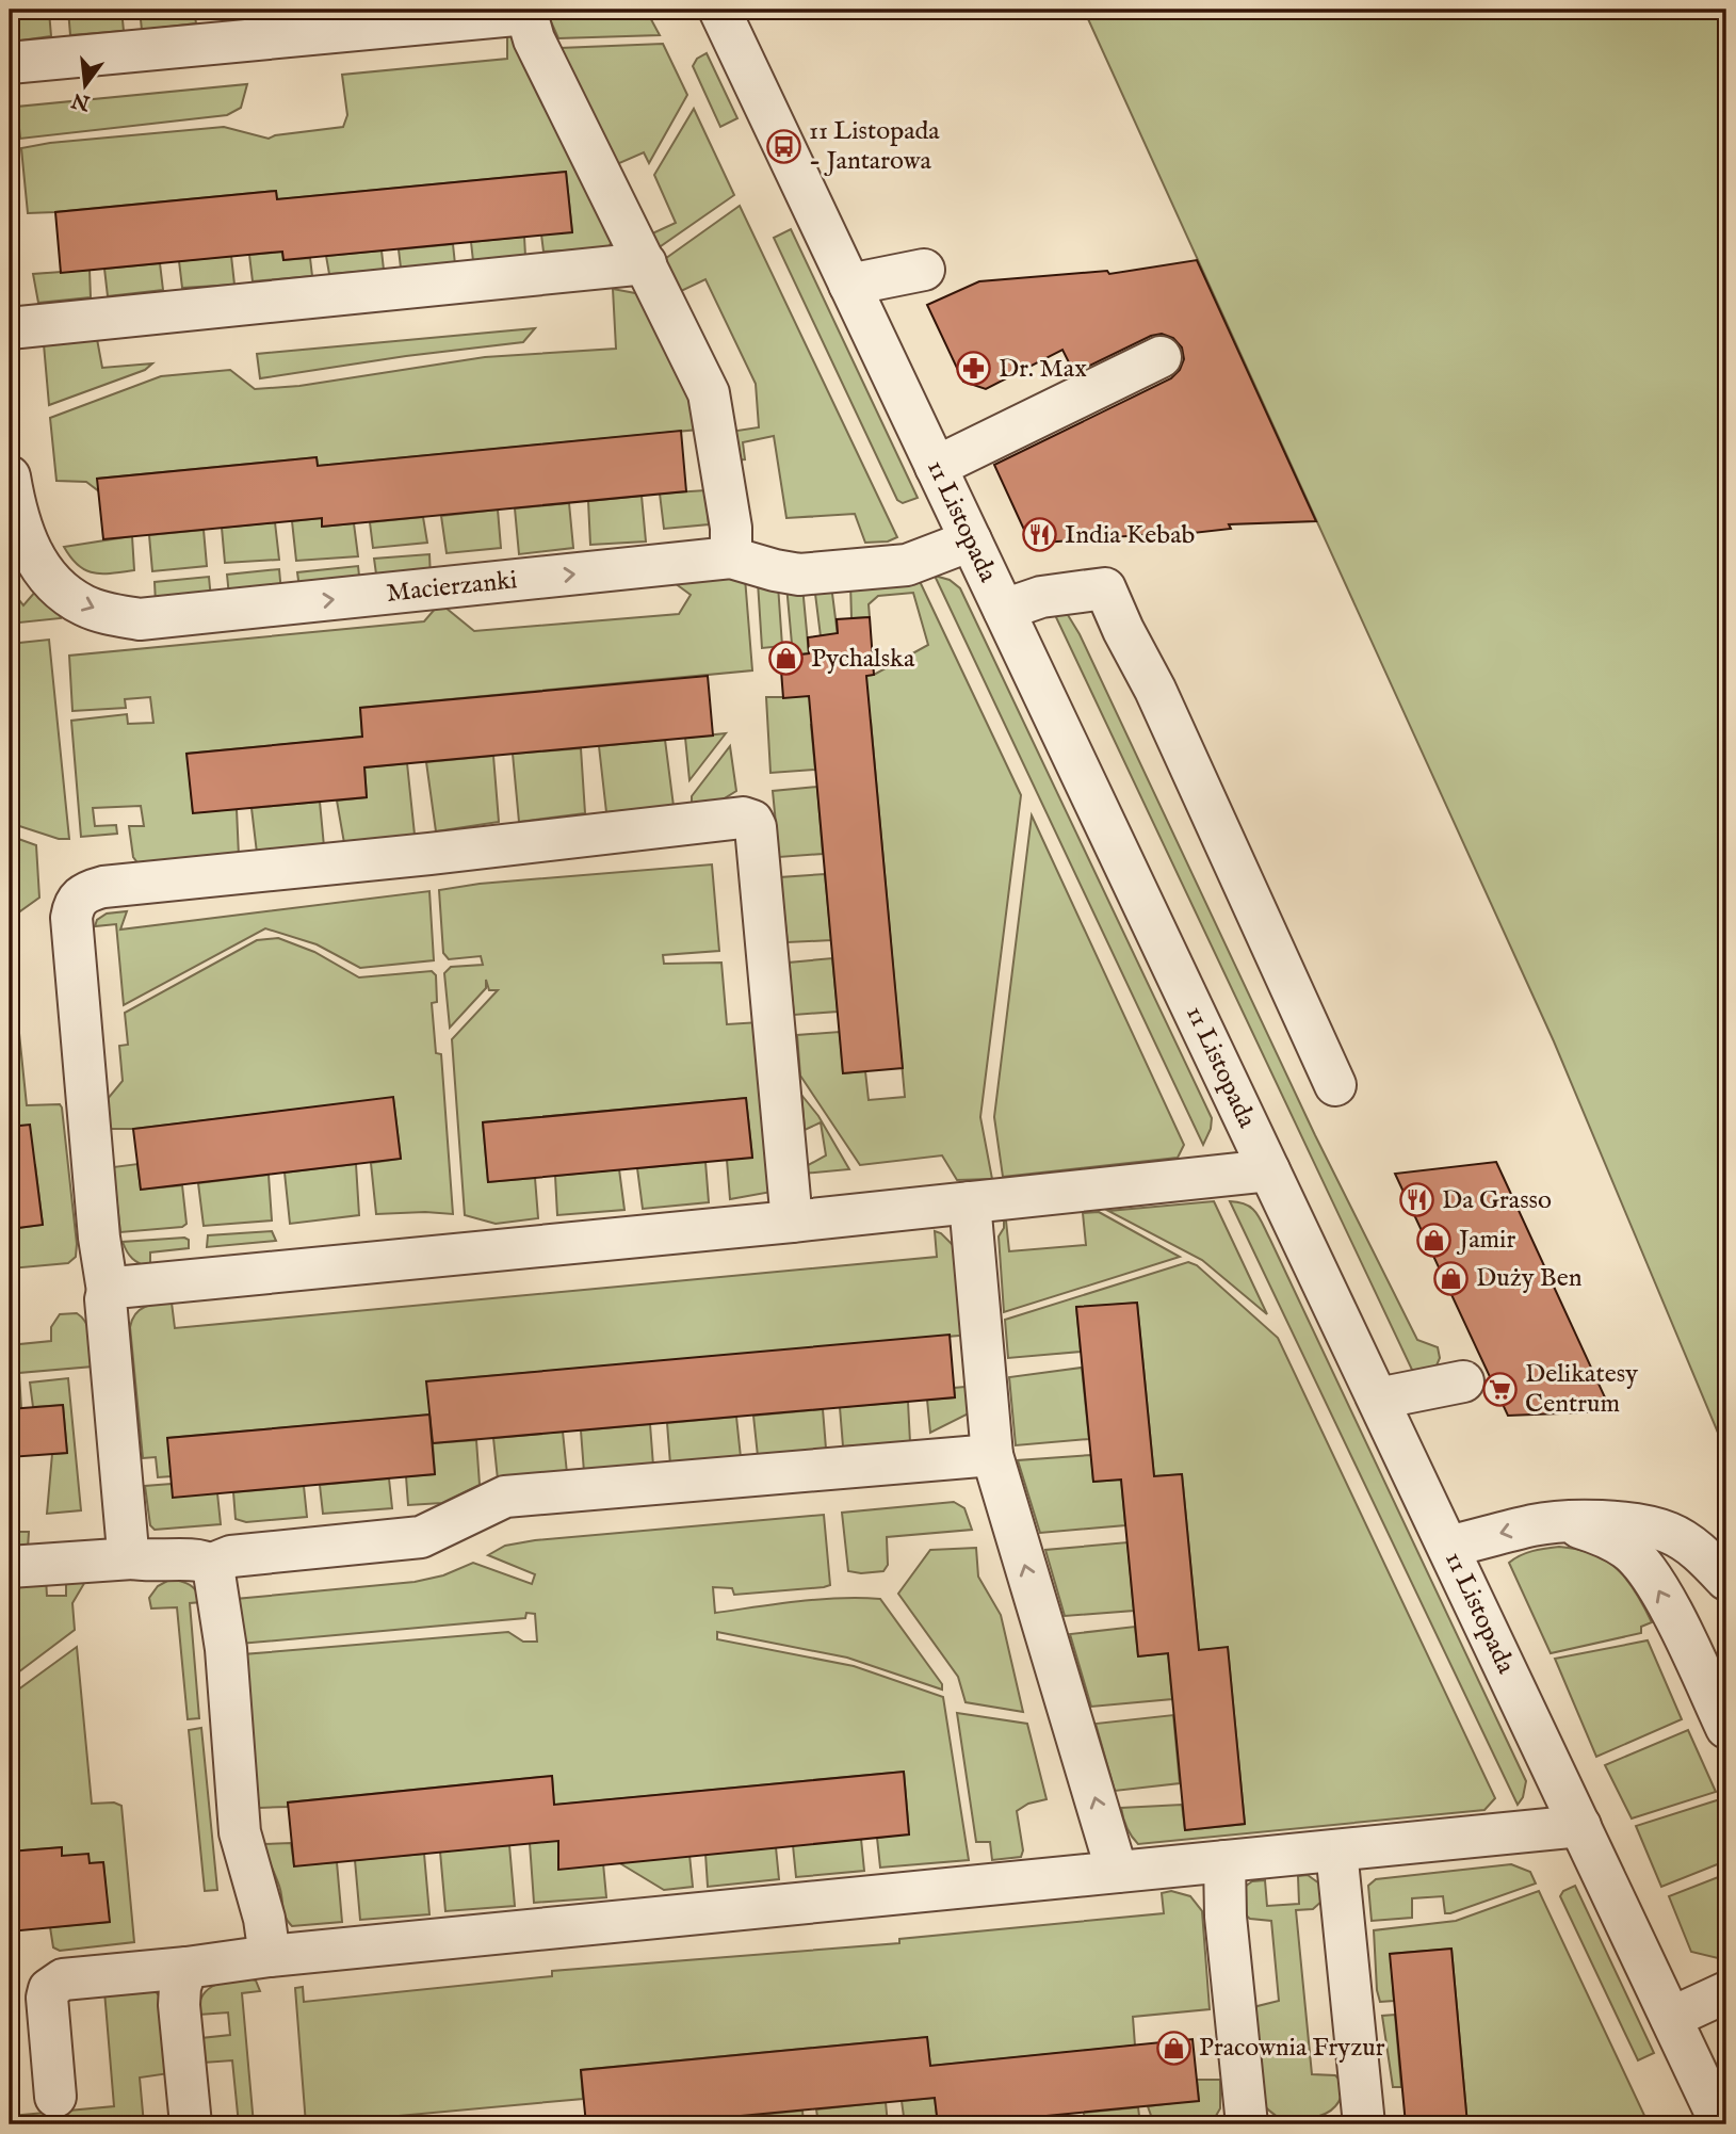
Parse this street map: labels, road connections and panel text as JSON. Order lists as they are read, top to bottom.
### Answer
{
  "streets": {
    "street": ["11 Listopada", "Macierzanki"]
  },
  "crossings": [
    ["11 Listopada", "Macierzanki"]
  ],
  "places": {
    "bus stop": ["11 Listopada - Jantarowa"],
    "pharmacy": ["Dr. Max"],
    "restaurant": ["India Kebab", "Da Grasso"],
    "shop": [
      "Pychalska",
      "Jamir",
      "Duży Ben",
      "Pracownia Fryzur"
    ],
    "supermarket": ["Delikatesy Centrum"]
  },
  "north": "bottom"
}
